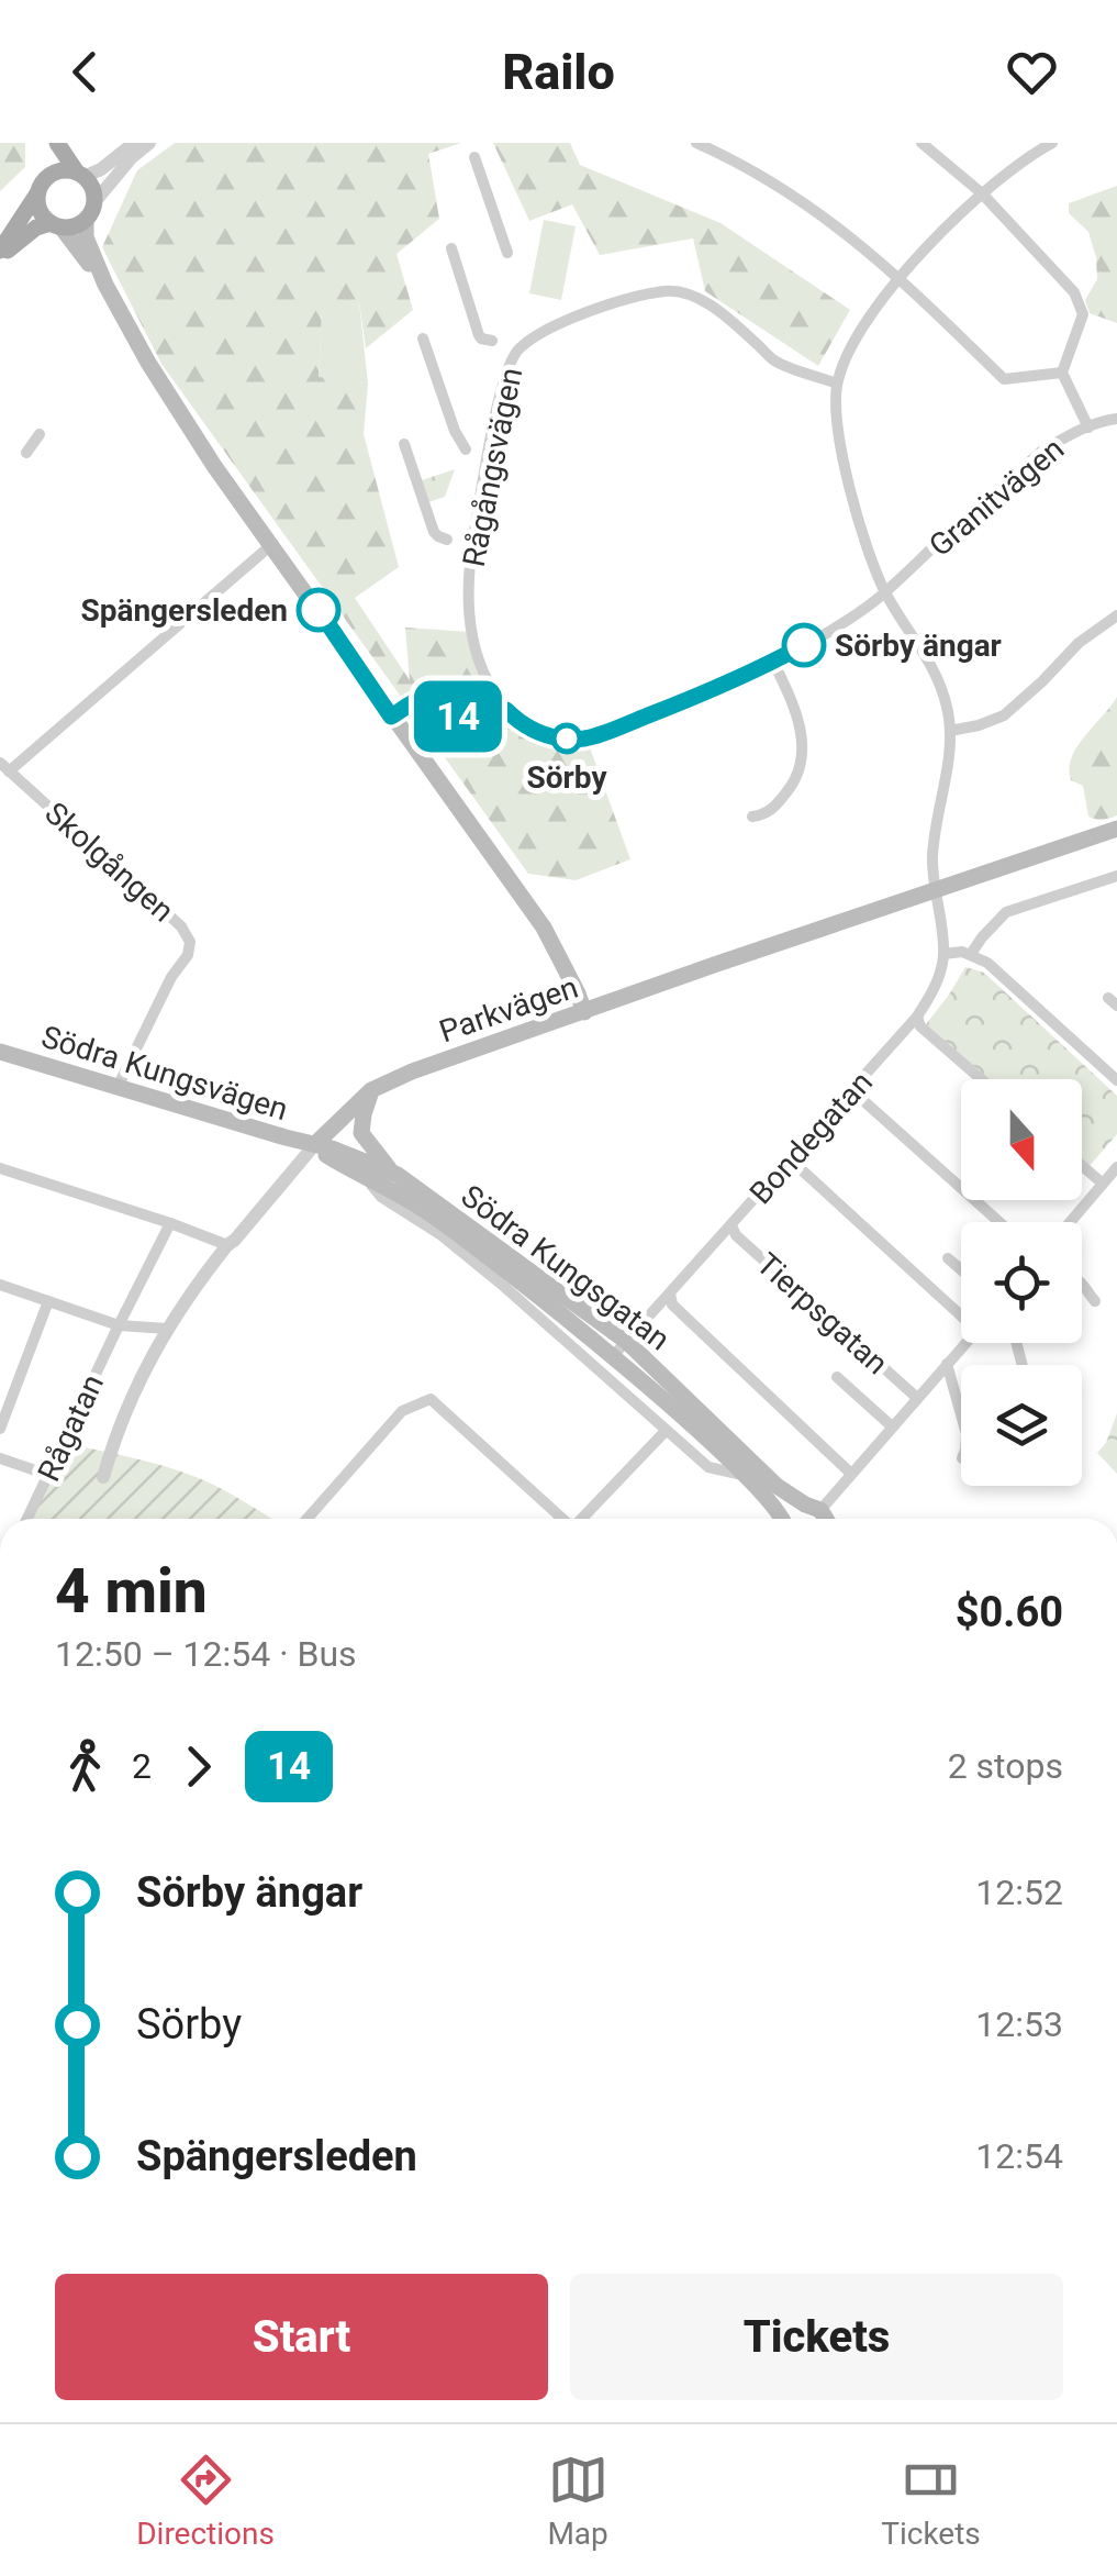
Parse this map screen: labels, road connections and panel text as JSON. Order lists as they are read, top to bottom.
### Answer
{
  "streets": {
    "main road": ["Parkvägen", "Södra Kungsvägen", "Södra Kungsgatan"],
    "street": [
      "Rågångsvägen",
      "Granitvägen",
      "Skolgången",
      "Bondegatan",
      "Tierpsgatan",
      "Rågatan"
    ]
  },
  "crossings": [
    ["Rågångsvägen", "Granitvägen"],
    ["Rågångsvägen", "Bondegatan"],
    ["Granitvägen", "Bondegatan"],
    ["Skolgången", "Södra Kungsvägen"],
    ["Parkvägen", "Södra Kungsvägen"],
    ["Parkvägen", "Bondegatan"],
    ["Parkvägen", "Södra Kungsgatan"],
    ["Södra Kungsvägen", "Södra Kungsgatan"],
    ["Bondegatan", "Södra Kungsgatan"],
    ["Bondegatan", "Tierpsgatan"]
  ],
  "places": ["Spängersleden", "Sörby ängar", "Sörby"],
  "lines": ["bus line 14"],
  "north": "bottom",
  "page": {
    "header": "Railo",
    "on_map": "14",
    "heading": ["4 min", "12:50 – 12:54 · Bus", "$0.60"],
    "legs": ["2", "14", "2 stops"],
    "list": [
      {
        "name": "Sörby ängar",
        "value": "12:52"
      },
      {
        "name": "Sörby",
        "value": "12:53"
      },
      {
        "name": "Spängersleden",
        "value": "12:54"
      }
    ],
    "buttons": ["Start", "Tickets"],
    "tabs": ["Directions", "Map", "Tickets"]
  }
}
